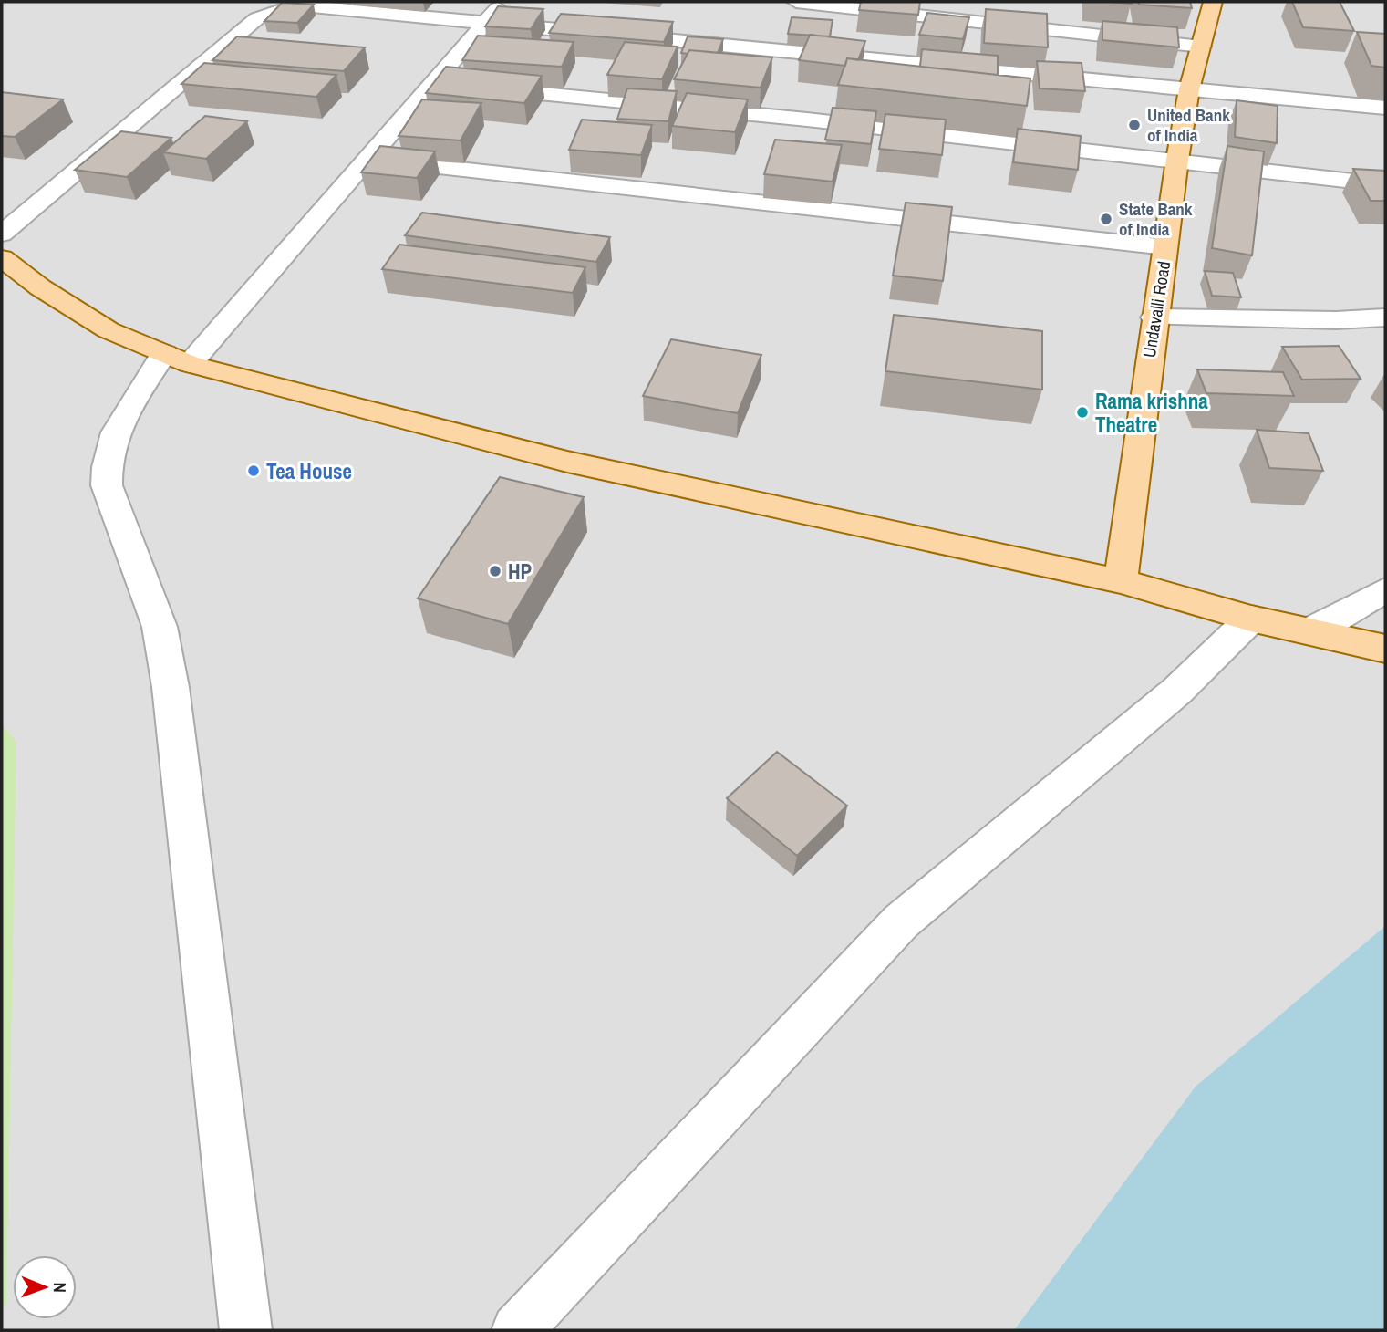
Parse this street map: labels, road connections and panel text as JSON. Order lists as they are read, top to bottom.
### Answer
{
  "streets": {
    "main road": ["Undavalli Road"]
  },
  "places": [
    "United Bank of India",
    "State Bank of India",
    "Rama krishna Theatre",
    "Tea House",
    "HP"
  ],
  "north": "right"
}
